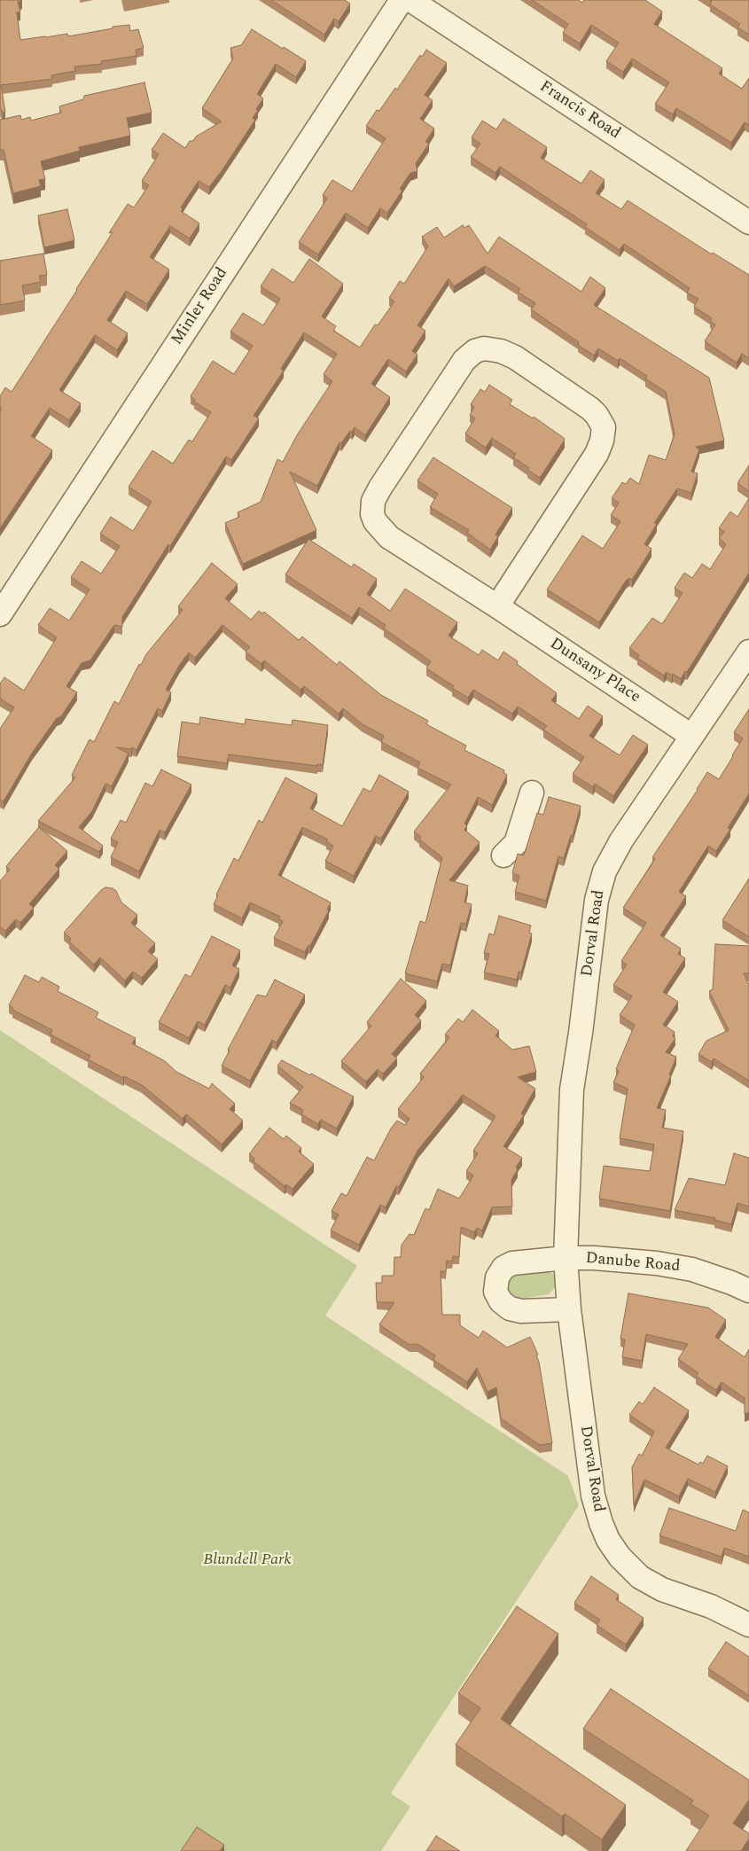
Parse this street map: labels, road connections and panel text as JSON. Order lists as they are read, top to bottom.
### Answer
{
  "streets": {
    "street": [
      "Francis Road",
      "Minler Road",
      "Dunsany Place",
      "Dorval Road",
      "Danube Road"
    ]
  },
  "crossings": [
    ["Dunsany Place", "Dorval Road"],
    ["Dorval Road", "Danube Road"]
  ],
  "parks": ["Blundell Park"]
}
